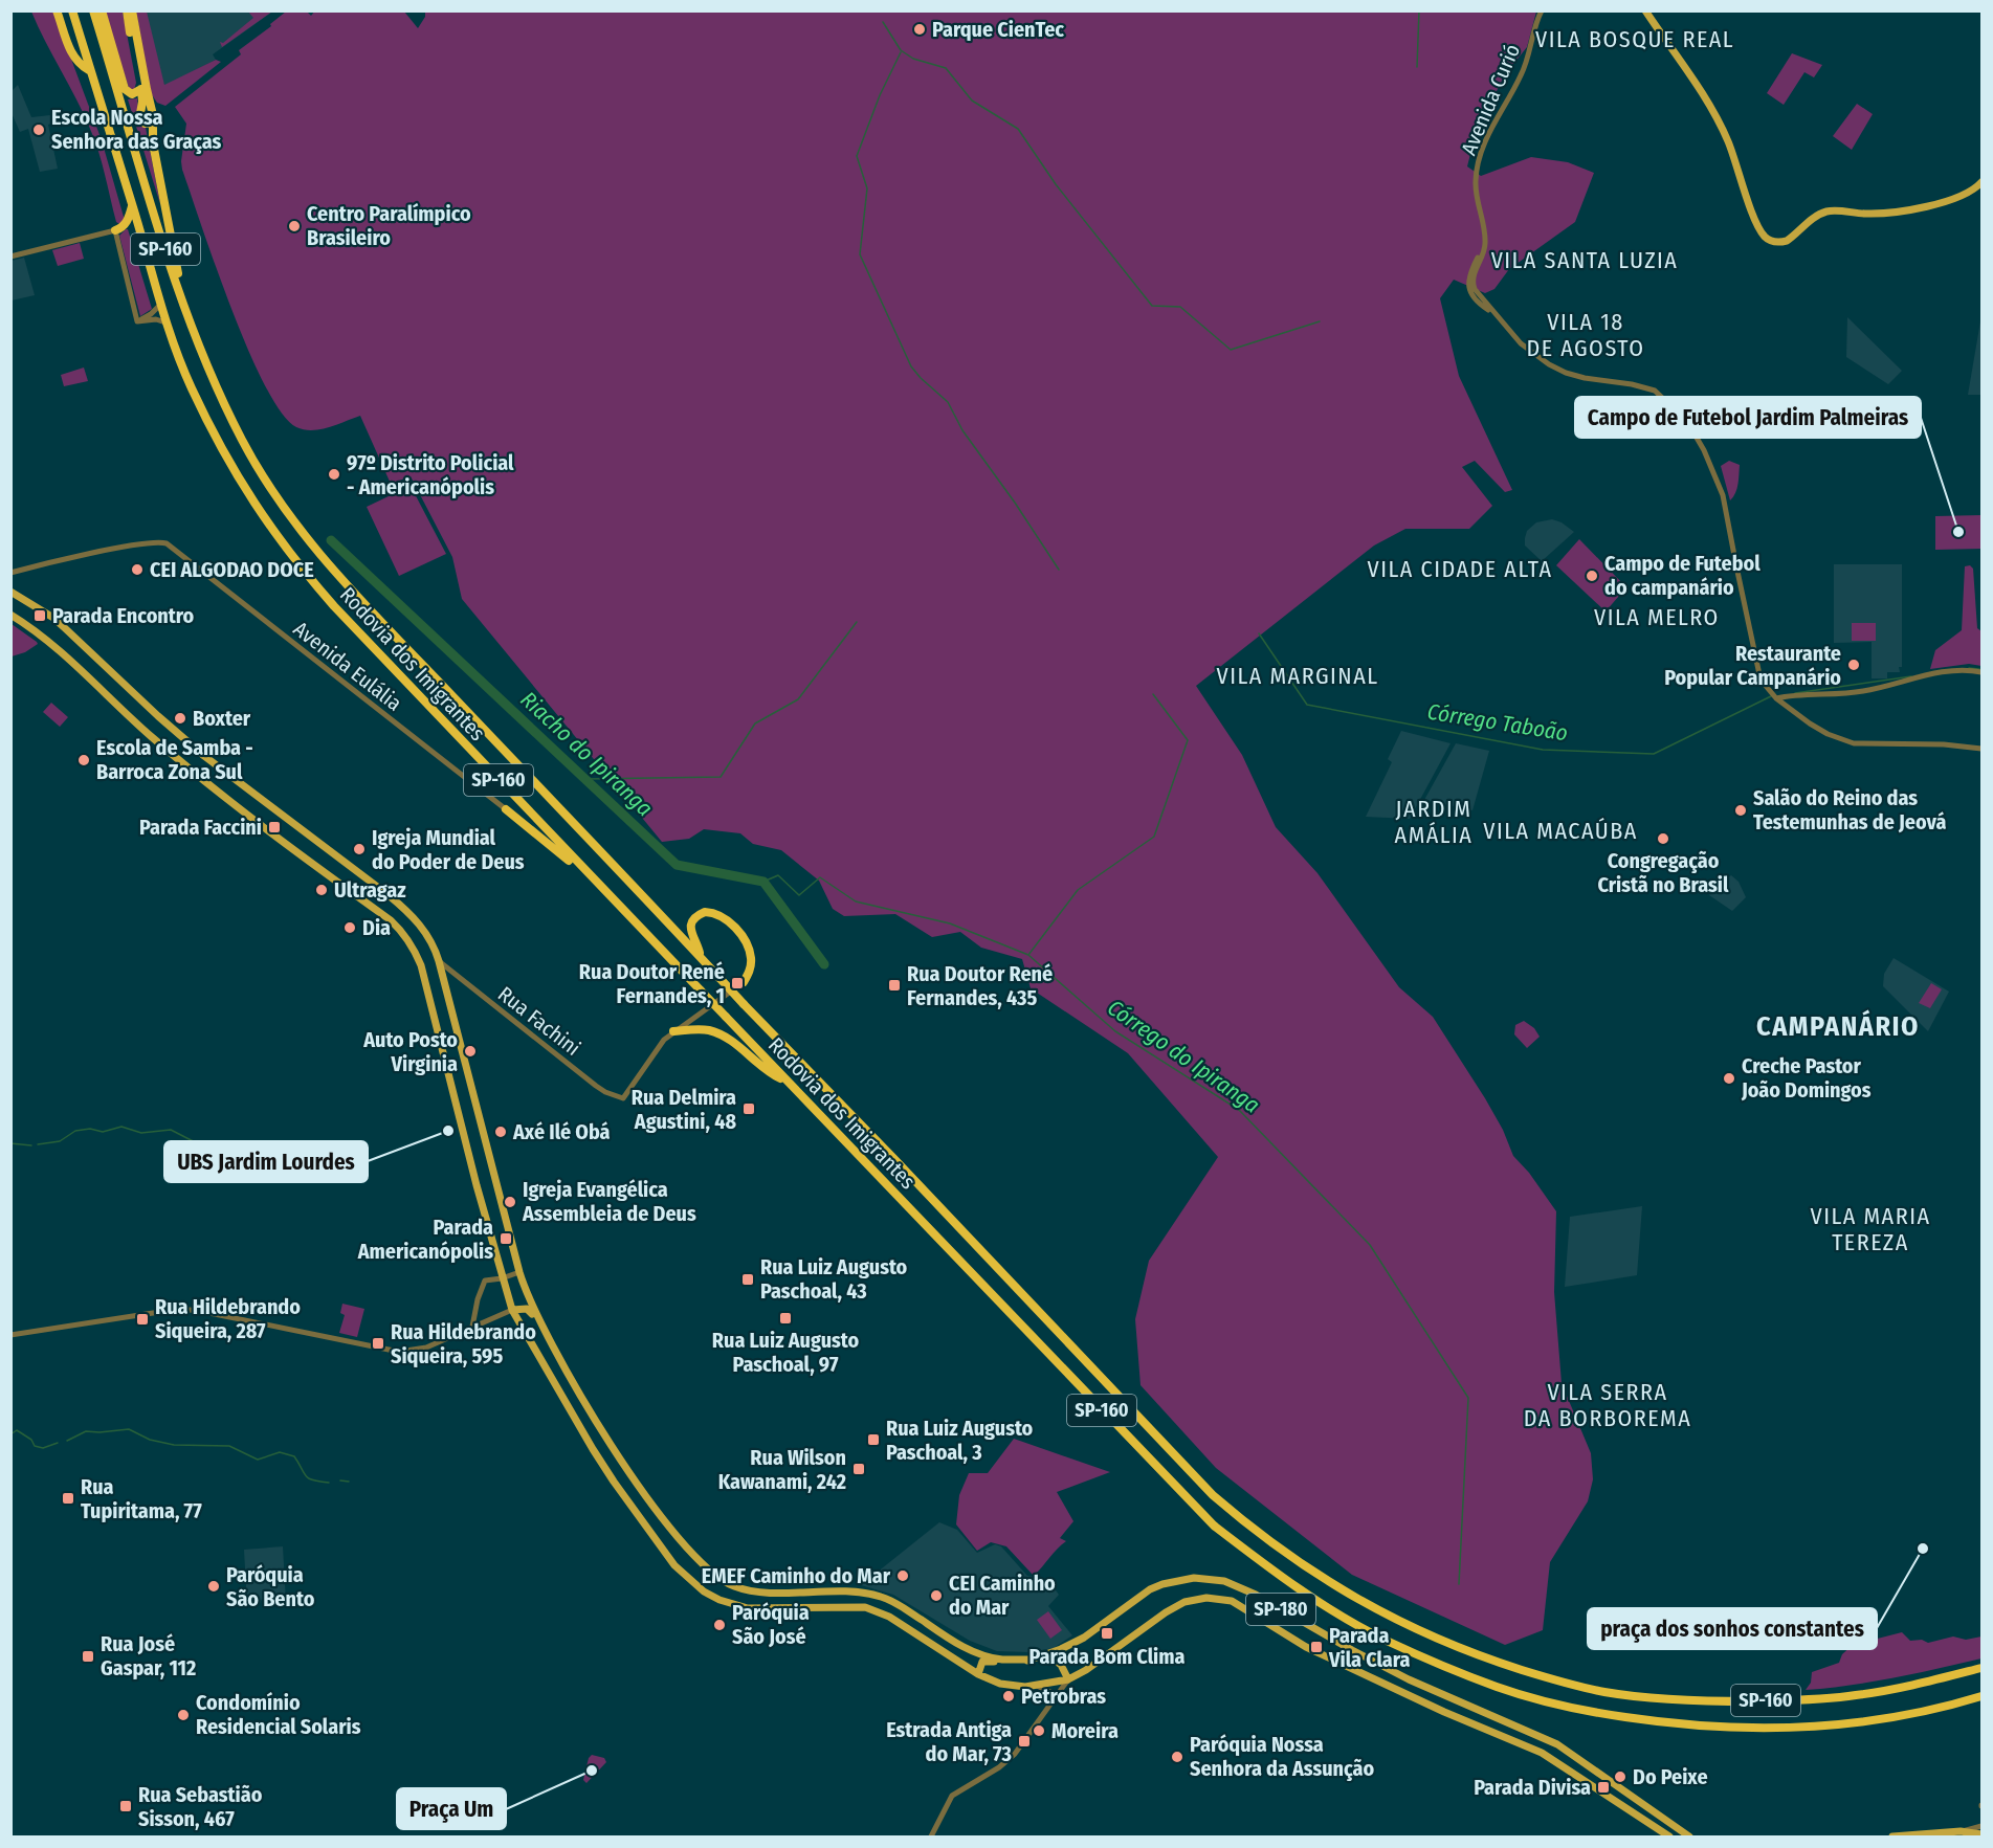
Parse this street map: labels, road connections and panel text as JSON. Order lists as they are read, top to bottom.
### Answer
{
  "streets": {
    "highway": ["SP-160", "Rodovia dos Imigrantes"],
    "main road": ["SP-180"],
    "street": ["Avenida Curió", "Avenida Eulália", "Rua Fachini"]
  },
  "districts": [
    "VILA BOSQUE REAL",
    "VILA SANTA LUZIA",
    "VILA 18 DE AGOSTO",
    "VILA CIDADE ALTA",
    "VILA MELRO",
    "VILA MARGINAL",
    "JARDIM AMÁLIA",
    "VILA MACAÚBA",
    "CAMPANÁRIO",
    "VILA MARIA TEREZA",
    "VILA SERRA DA BORBOREMA"
  ],
  "water": ["Córrego Taboão", "Riacho do Ipiranga", "Córrego do Ipiranga"],
  "places": {
    "other": [
      "Parque CienTec",
      "Escola Nossa Senhora das Graças",
      "Centro Paralímpico Brasileiro",
      "97º Distrito Policial - Americanópolis",
      "Campo de Futebol Jardim Palmeiras",
      "CEI ALGODAO DOCE",
      "Campo de Futebol do campanário",
      "Restaurante Popular Campanário",
      "Boxter",
      "Escola de Samba - Barroca Zona Sul",
      "Salão do Reino das Testemunhas de Jeová",
      "Congregação Cristã no Brasil",
      "Igreja Mundial do Poder de Deus",
      "Ultragaz",
      "Dia",
      "Auto Posto Virginia",
      "Creche Pastor João Domingos",
      "UBS Jardim Lourdes",
      "Axé Ilé Obá",
      "Igreja Evangélica Assembleia de Deus",
      "praça dos sonhos constantes",
      "EMEF Caminho do Mar",
      "Paróquia São Bento",
      "CEI Caminho do Mar",
      "Paróquia São José",
      "Petrobras",
      "Condomínio Residencial Solaris",
      "Moreira",
      "Paróquia Nossa Senhora da Assunção",
      "Praça Um",
      "Do Peixe"
    ],
    "transit": [
      "Parada Encontro",
      "Parada Faccini",
      "Rua Doutor René Fernandes, 1",
      "Rua Doutor René Fernandes, 435",
      "Rua Delmira Agustini, 48",
      "Parada Americanópolis",
      "Rua Luiz Augusto Paschoal, 43",
      "Rua Luiz Augusto Paschoal, 97",
      "Rua Hildebrando Siqueira, 287",
      "Rua Hildebrando Siqueira, 595",
      "Rua Luiz Augusto Paschoal, 3",
      "Rua Wilson Kawanami, 242",
      "Rua Tupiritama, 77",
      "Parada Bom Clima",
      "Parada Vila Clara",
      "Rua José Gaspar, 112",
      "Estrada Antiga do Mar, 73",
      "Parada Divisa",
      "Rua Sebastião Sisson, 467"
    ]
  }
}
